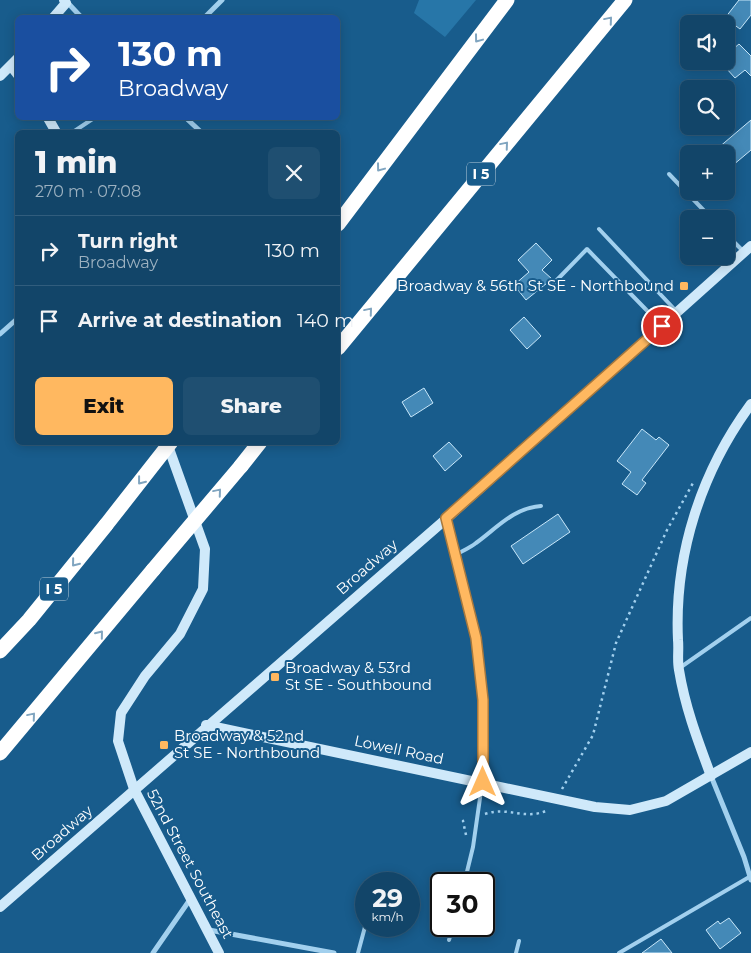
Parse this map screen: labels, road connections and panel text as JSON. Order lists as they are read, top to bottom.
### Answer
{
  "streets": {
    "highway": ["I 5"],
    "street": ["Broadway", "Lowell Road", "52nd Street Southeast"]
  },
  "crossings": [
    ["Broadway", "Lowell Road"],
    ["Broadway", "52nd Street Southeast"]
  ],
  "places": {
    "transit": ["Broadway & 56th St SE - Northbound", "Broadway & 53rd St SE - Southbound", "Broadway & 52nd St SE - Northbound"]
  },
  "page": {
    "map_buttons": ["+", "−"],
    "turn": ["130 m", "Broadway"],
    "heading": ["1 min", "270 m · 07:08"],
    "list": [
      {
        "name": "Turn right",
        "note": "Broadway",
        "value": "130 m"
      },
      {
        "name": "Arrive at destination",
        "value": "140 m"
      }
    ],
    "buttons": ["Exit", "Share"],
    "speed": "29 km/h",
    "limit": "30"
  }
}
